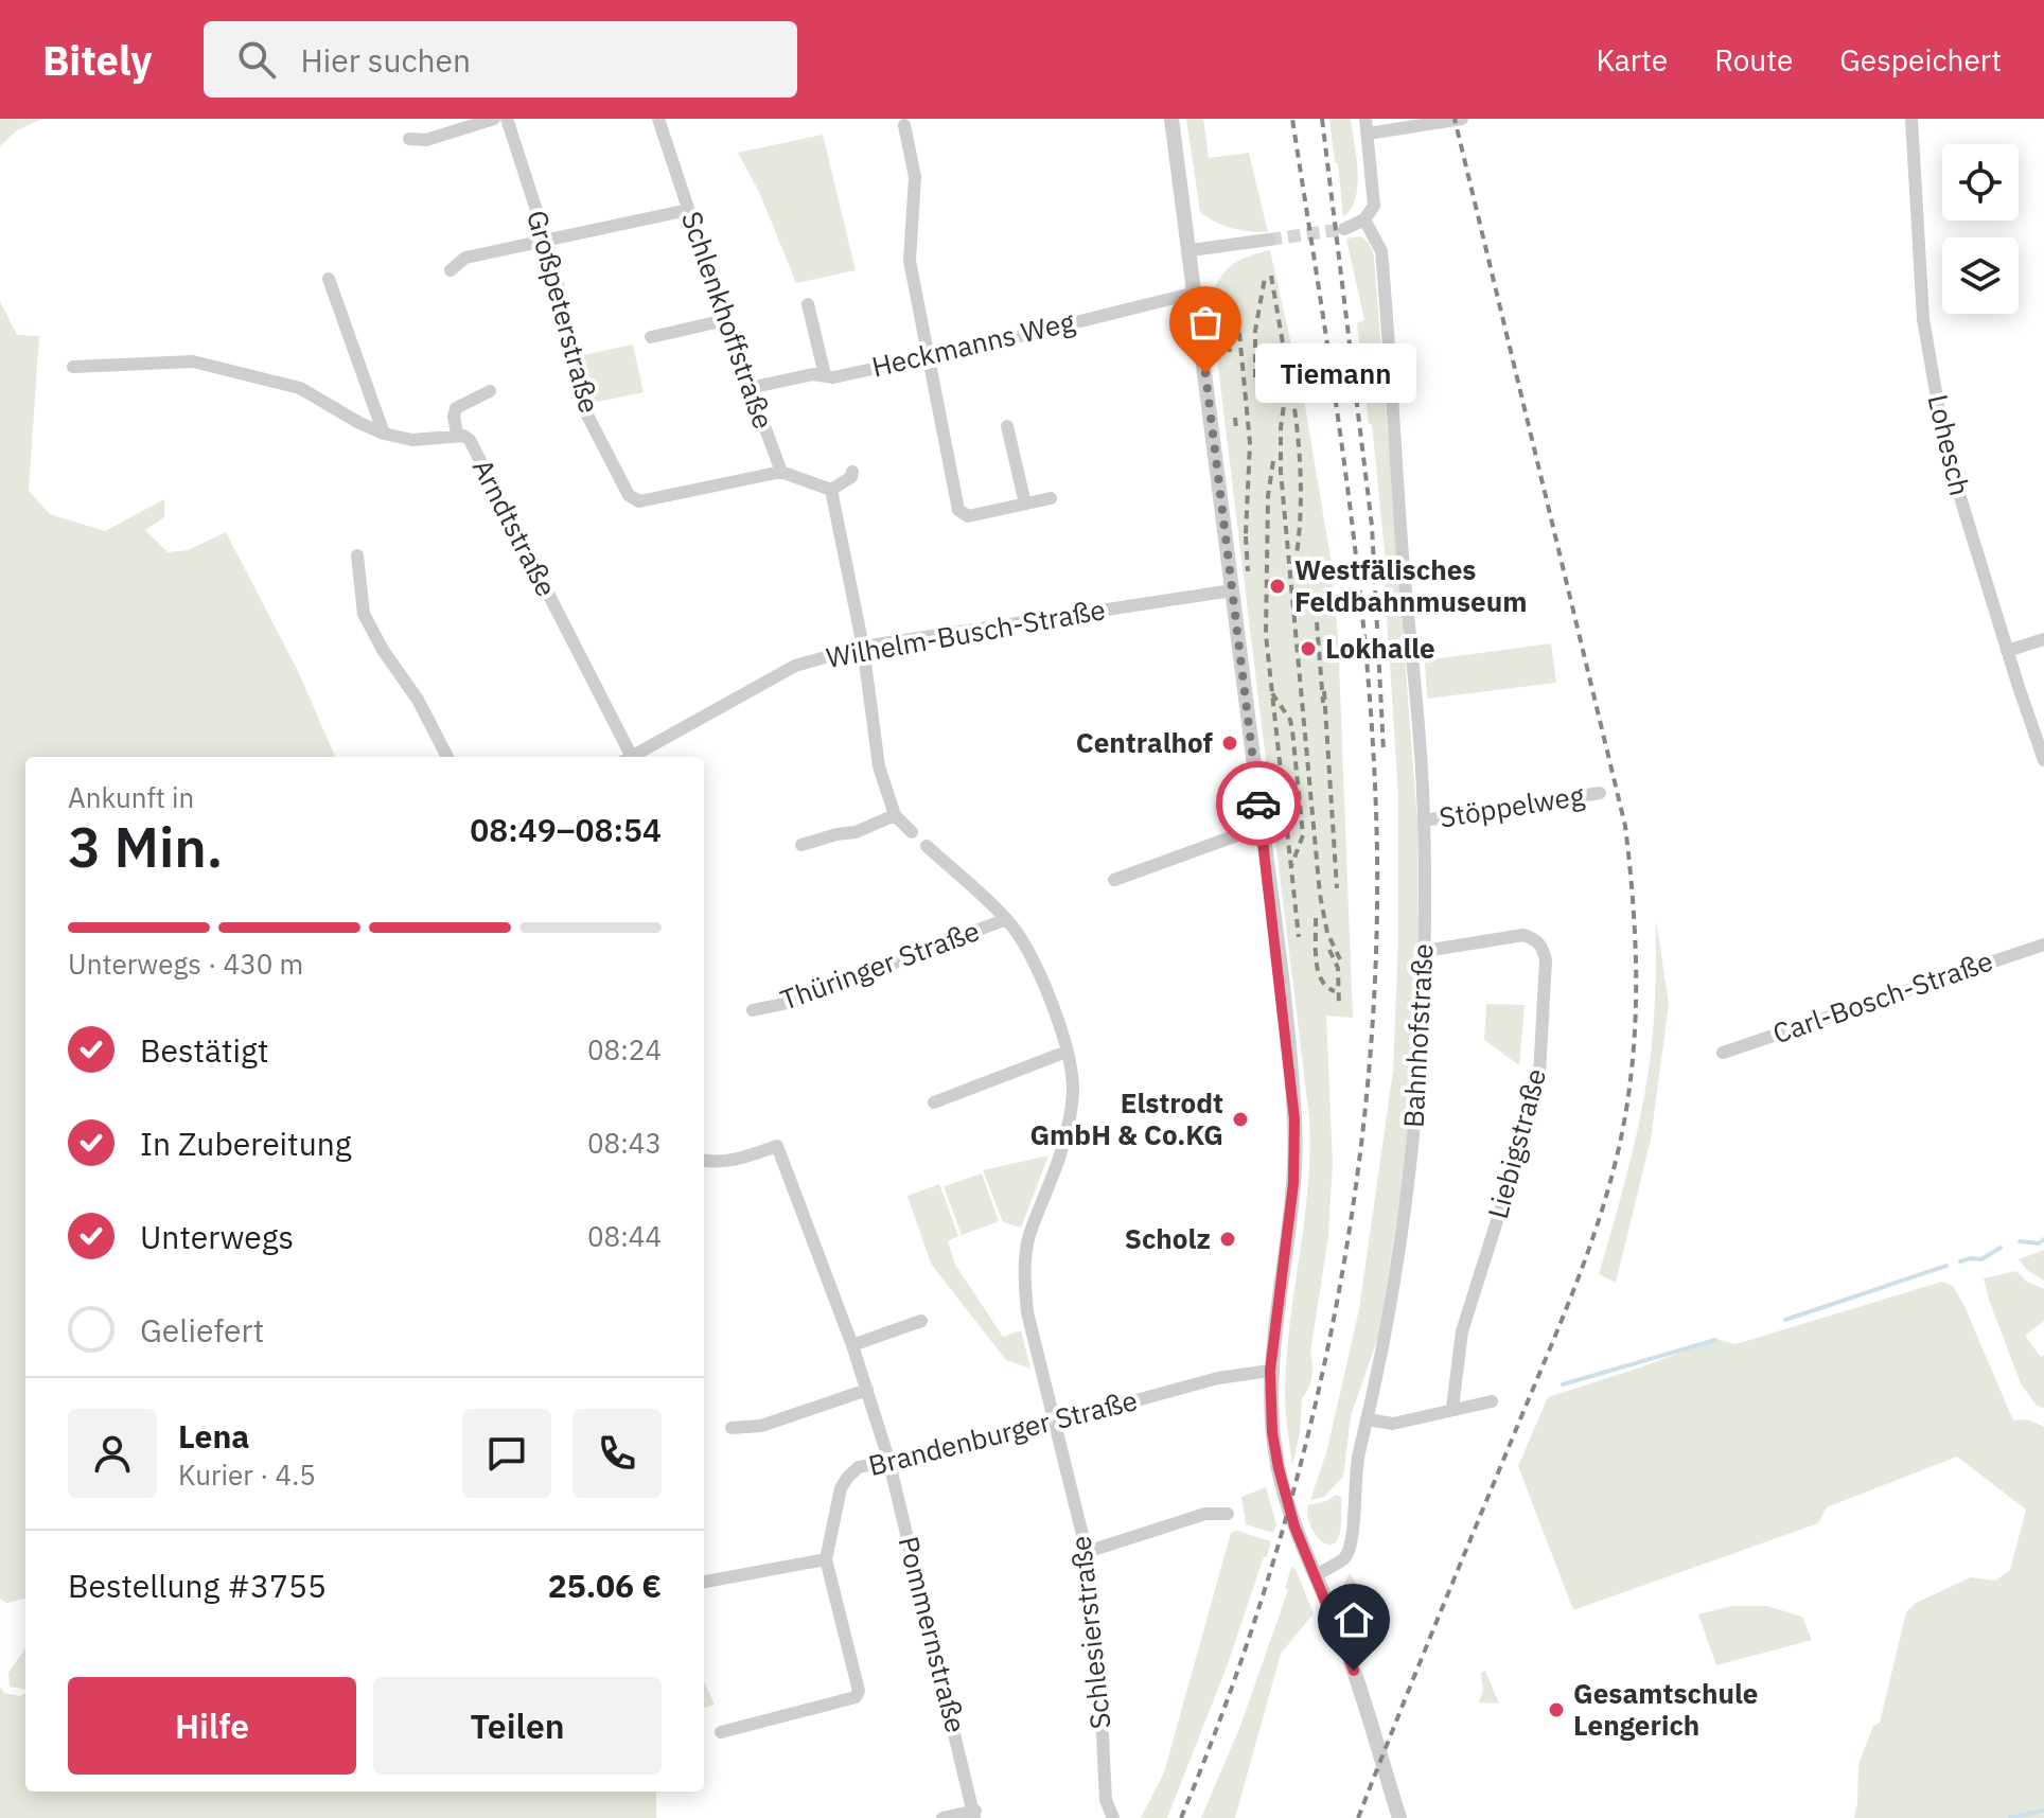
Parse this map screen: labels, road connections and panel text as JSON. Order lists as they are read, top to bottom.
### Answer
{
  "streets": {
    "street": [
      "Großpeterstraße",
      "Schlenkhoffstraße",
      "Heckmanns Weg",
      "Lohesch",
      "Arndtstraße",
      "Wilhelm-Busch-Straße",
      "Stöppelweg",
      "Thüringer Straße",
      "Carl-Bosch-Straße",
      "Bahnhofstraße",
      "Liebigstraße",
      "Brandenburger Straße",
      "Schlesierstraße",
      "Pommernstraße"
    ]
  },
  "crossings": [
    ["Großpeterstraße", "Schlenkhoffstraße"],
    ["Schlenkhoffstraße", "Heckmanns Weg"],
    ["Stöppelweg", "Bahnhofstraße"],
    ["Thüringer Straße", "Schlesierstraße"],
    ["Bahnhofstraße", "Liebigstraße"],
    ["Brandenburger Straße", "Schlesierstraße"],
    ["Brandenburger Straße", "Pommernstraße"]
  ],
  "places": [
    "Tiemann",
    "Westfälisches Feldbahnmuseum",
    "Lokhalle",
    "Centralhof",
    "Elstrodt GmbH & Co.KG",
    "Scholz",
    "Gesamtschule Lengerich"
  ],
  "page": {
    "header": "Bitely",
    "search": "Hier suchen",
    "nav": ["Karte", "Route", "Gespeichert"],
    "bubble": "Tiemann",
    "heading": ["3 Min.", "Ankunft in", "08:49–08:54"],
    "panel": [
      "Lena",
      "Kurier · 4.5",
      "Bestellung #3755",
      "25.06 €"
    ],
    "bar": "Unterwegs · 430 m",
    "list": [
      ["Bestätigt", "08:24"],
      ["In Zubereitung", "08:43"],
      ["Unterwegs", "08:44"],
      "Geliefert"
    ],
    "buttons": ["Hilfe", "Teilen"]
  }
}
